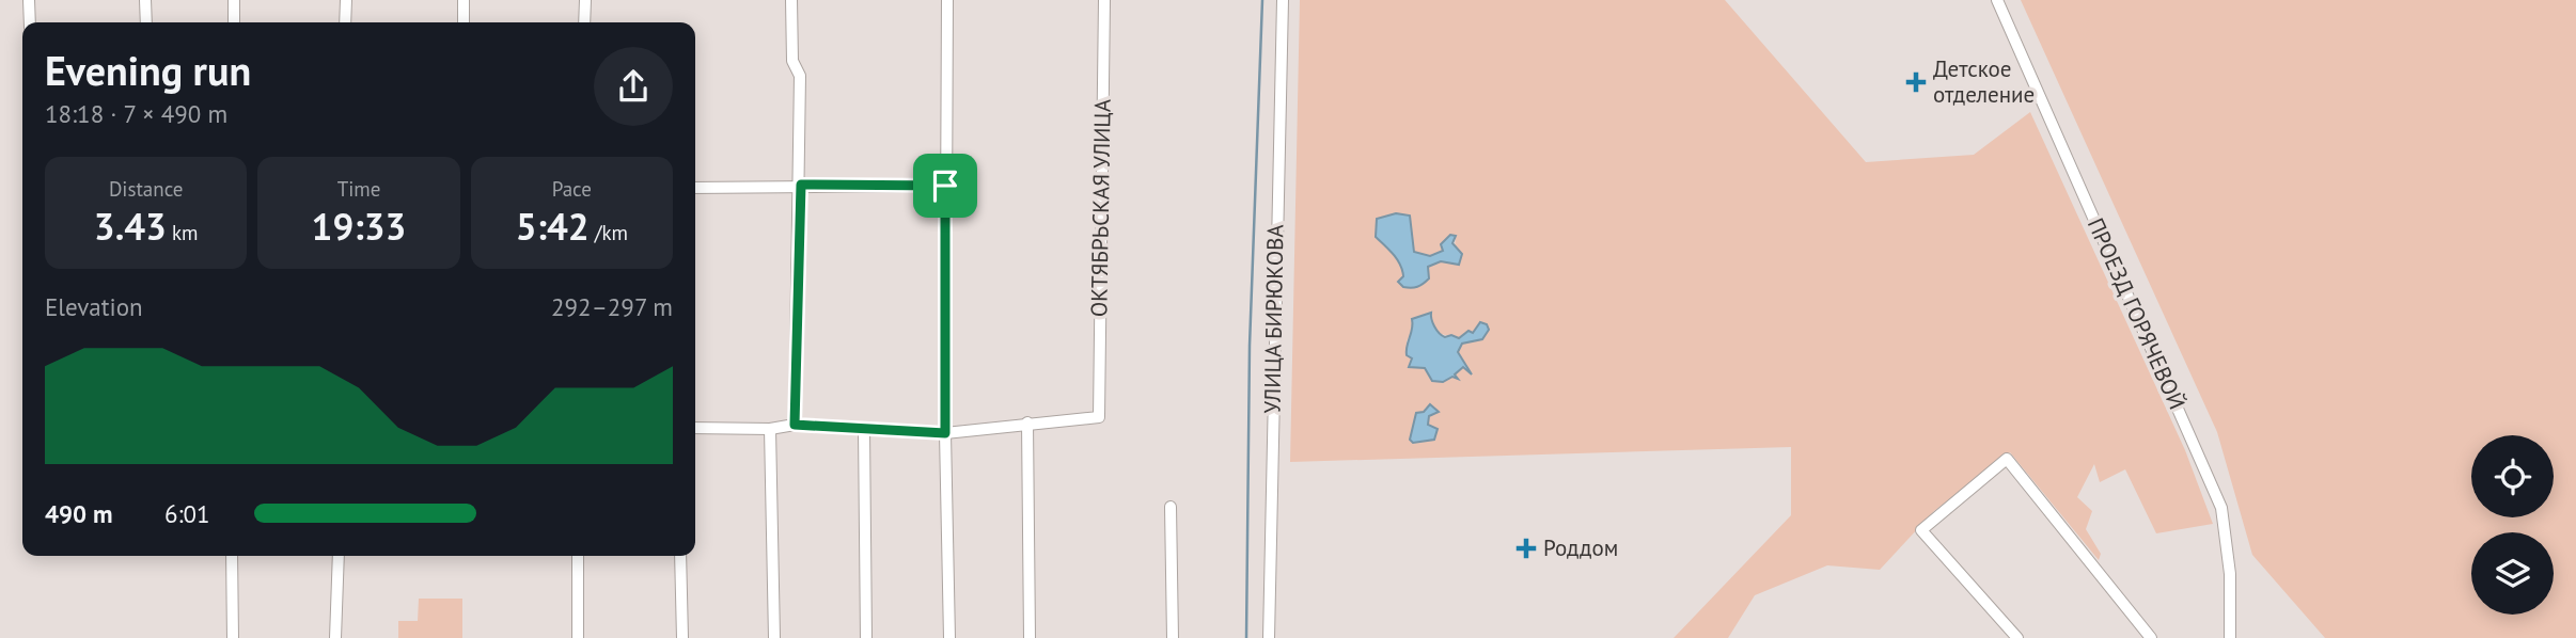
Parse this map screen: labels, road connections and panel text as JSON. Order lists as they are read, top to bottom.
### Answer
{
  "streets": {
    "street": ["ОКТЯБРЬСКАЯ УЛИЦА", "ПРОЕЗД ГОРЯЧЕВОЙ", "УЛИЦА БИРЮКОВА"]
  },
  "places": {
    "health": ["Детское отделение", "Роддом"]
  },
  "page": {
    "heading": ["Evening run", "18:18 · 7 × 490 m"],
    "stats": [
      ["Distance", "3.43 km"],
      ["Time", "19:33"],
      ["Pace", "5:42 /km"]
    ],
    "chart": ["Elevation", "292–297 m"],
    "list": [
      {
        "name": "490 m",
        "note": "6:01"
      }
    ]
  }
}
